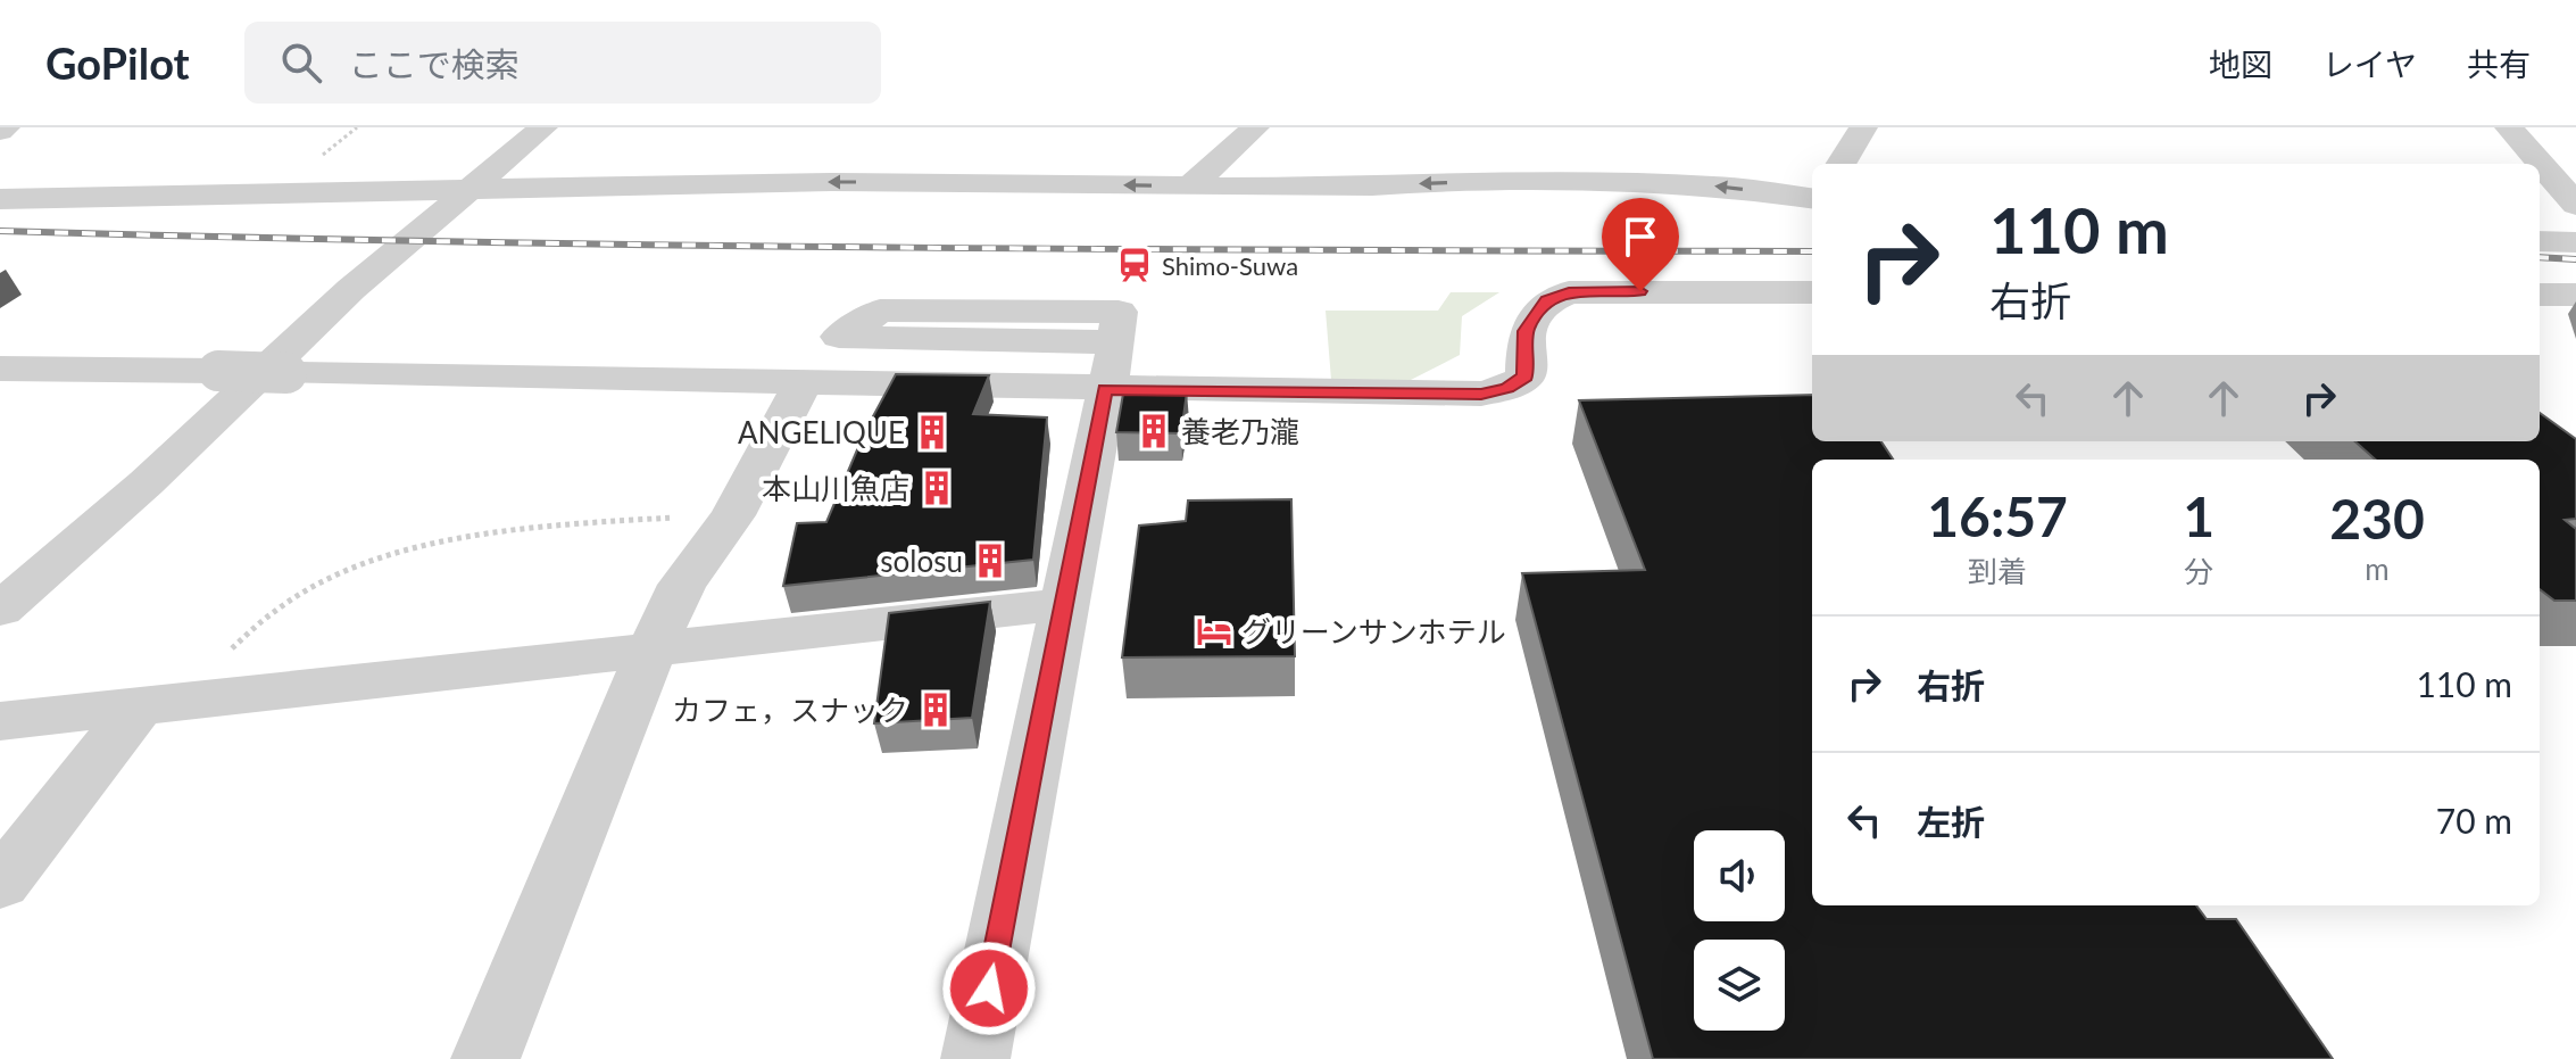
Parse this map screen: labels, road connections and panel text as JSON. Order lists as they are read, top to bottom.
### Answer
{
  "places": {
    "station": ["Shimo-Suwa"],
    "building": [
      "養老乃瀧",
      "ANGELIQUE",
      "本山川魚店",
      "solosu",
      "カフェ，スナック"
    ],
    "hotel": ["グリーンサンホテル"]
  },
  "page": {
    "header": "GoPilot",
    "search": "ここで検索",
    "nav": ["地図", "レイヤ", "共有"],
    "turn": ["110 m", "右折"],
    "eta": [
      "16:57",
      "到着",
      "1",
      "分",
      "230",
      "m"
    ],
    "list": [
      {
        "name": "右折",
        "value": "110 m"
      },
      {
        "name": "左折",
        "value": "70 m"
      }
    ]
  }
}
